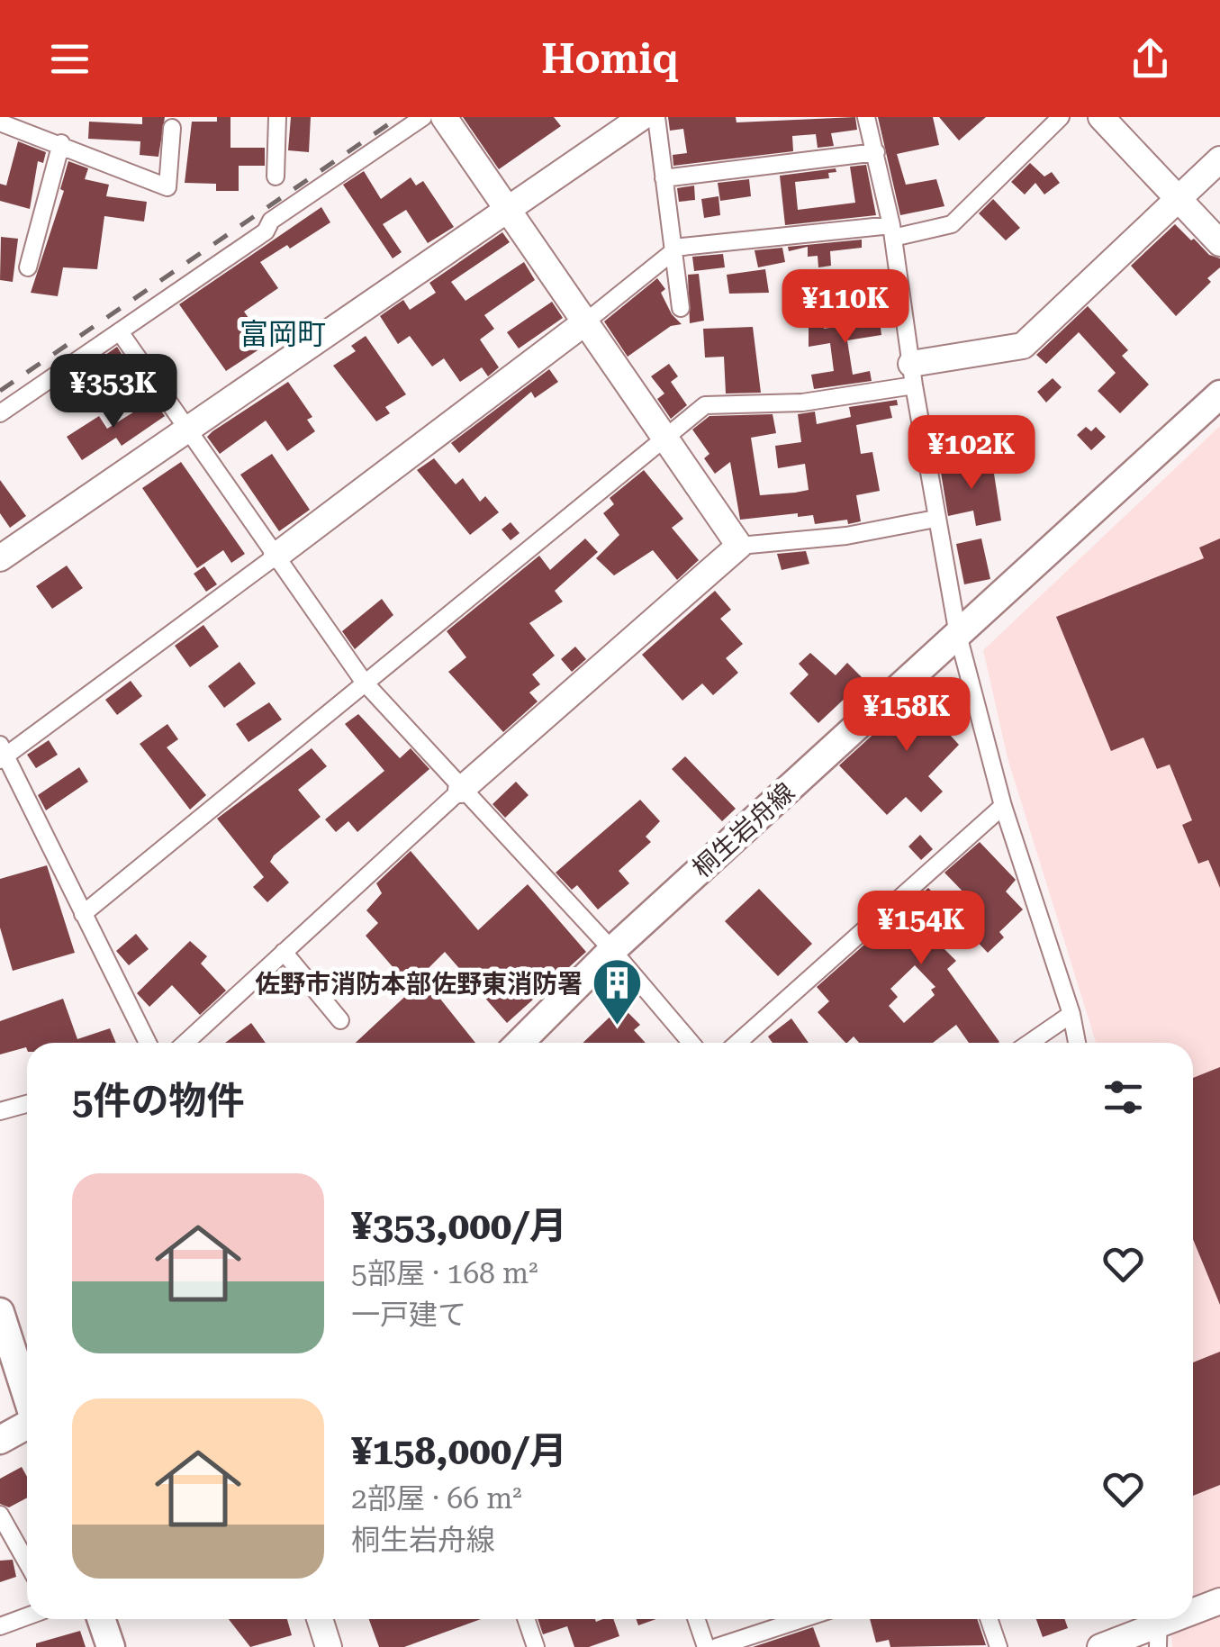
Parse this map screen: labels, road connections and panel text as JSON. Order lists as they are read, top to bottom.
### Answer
{
  "streets": {
    "main road": ["桐生岩舟線"]
  },
  "districts": ["富岡町"],
  "places": {
    "building": ["佐野市消防本部佐野東消防署"]
  },
  "page": {
    "header": "Homiq",
    "price": [
      "¥110K",
      "¥353K",
      "¥102K",
      "¥158K",
      "¥154K"
    ],
    "heading": "5件の物件",
    "list": [
      {
        "name": "¥353,000/月",
        "note": "5部屋 · 168 m² · 一戸建て"
      },
      {
        "name": "¥158,000/月",
        "note": "2部屋 · 66 m² · 桐生岩舟線"
      }
    ]
  }
}
